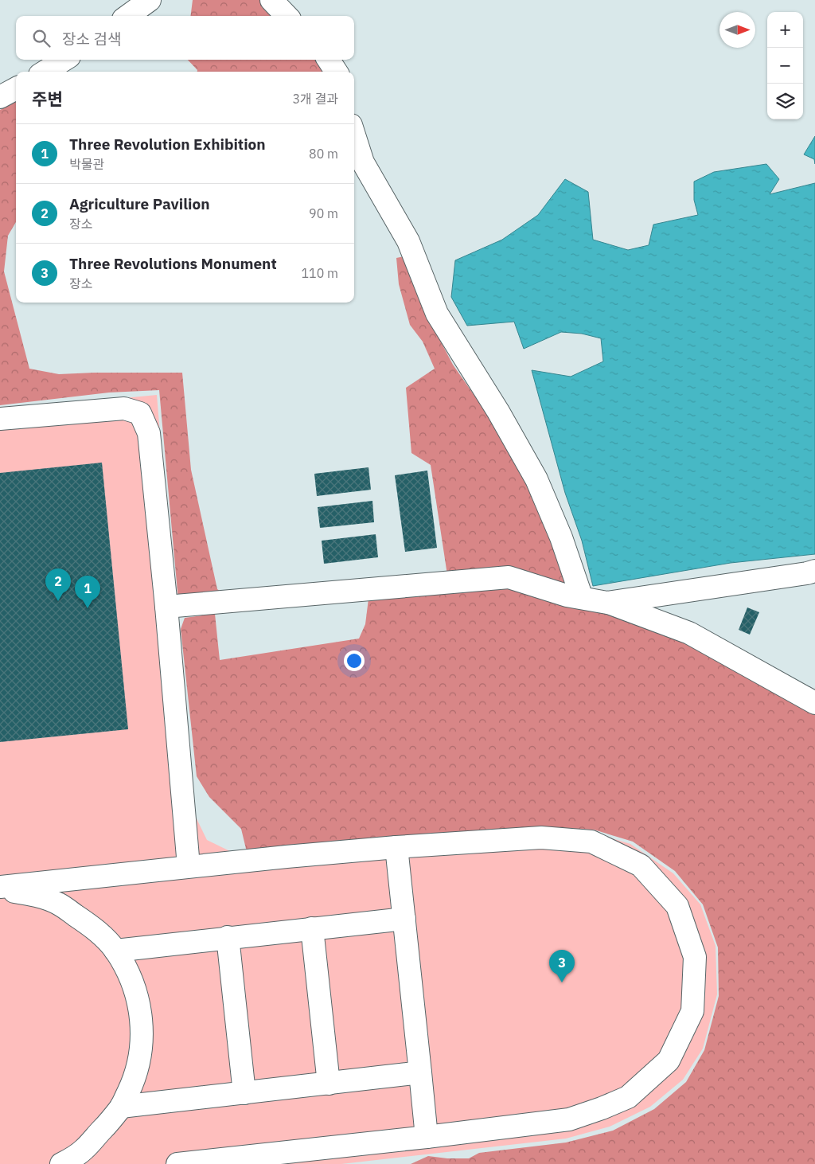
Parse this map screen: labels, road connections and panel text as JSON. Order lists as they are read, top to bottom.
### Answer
{
  "north": "right",
  "page": {
    "map_buttons": ["+", "−"],
    "search": "장소 검색",
    "heading": ["주변", "3개 결과"],
    "list": [
      {
        "mark": "1",
        "name": "Three Revolution Exhibition",
        "note": "박물관",
        "value": "80 m"
      },
      {
        "mark": "2",
        "name": "Agriculture Pavilion",
        "note": "장소",
        "value": "90 m"
      },
      {
        "mark": "3",
        "name": "Three Revolutions Monument",
        "note": "장소",
        "value": "110 m"
      }
    ],
    "pins": ["2", "1", "3"]
  }
}
